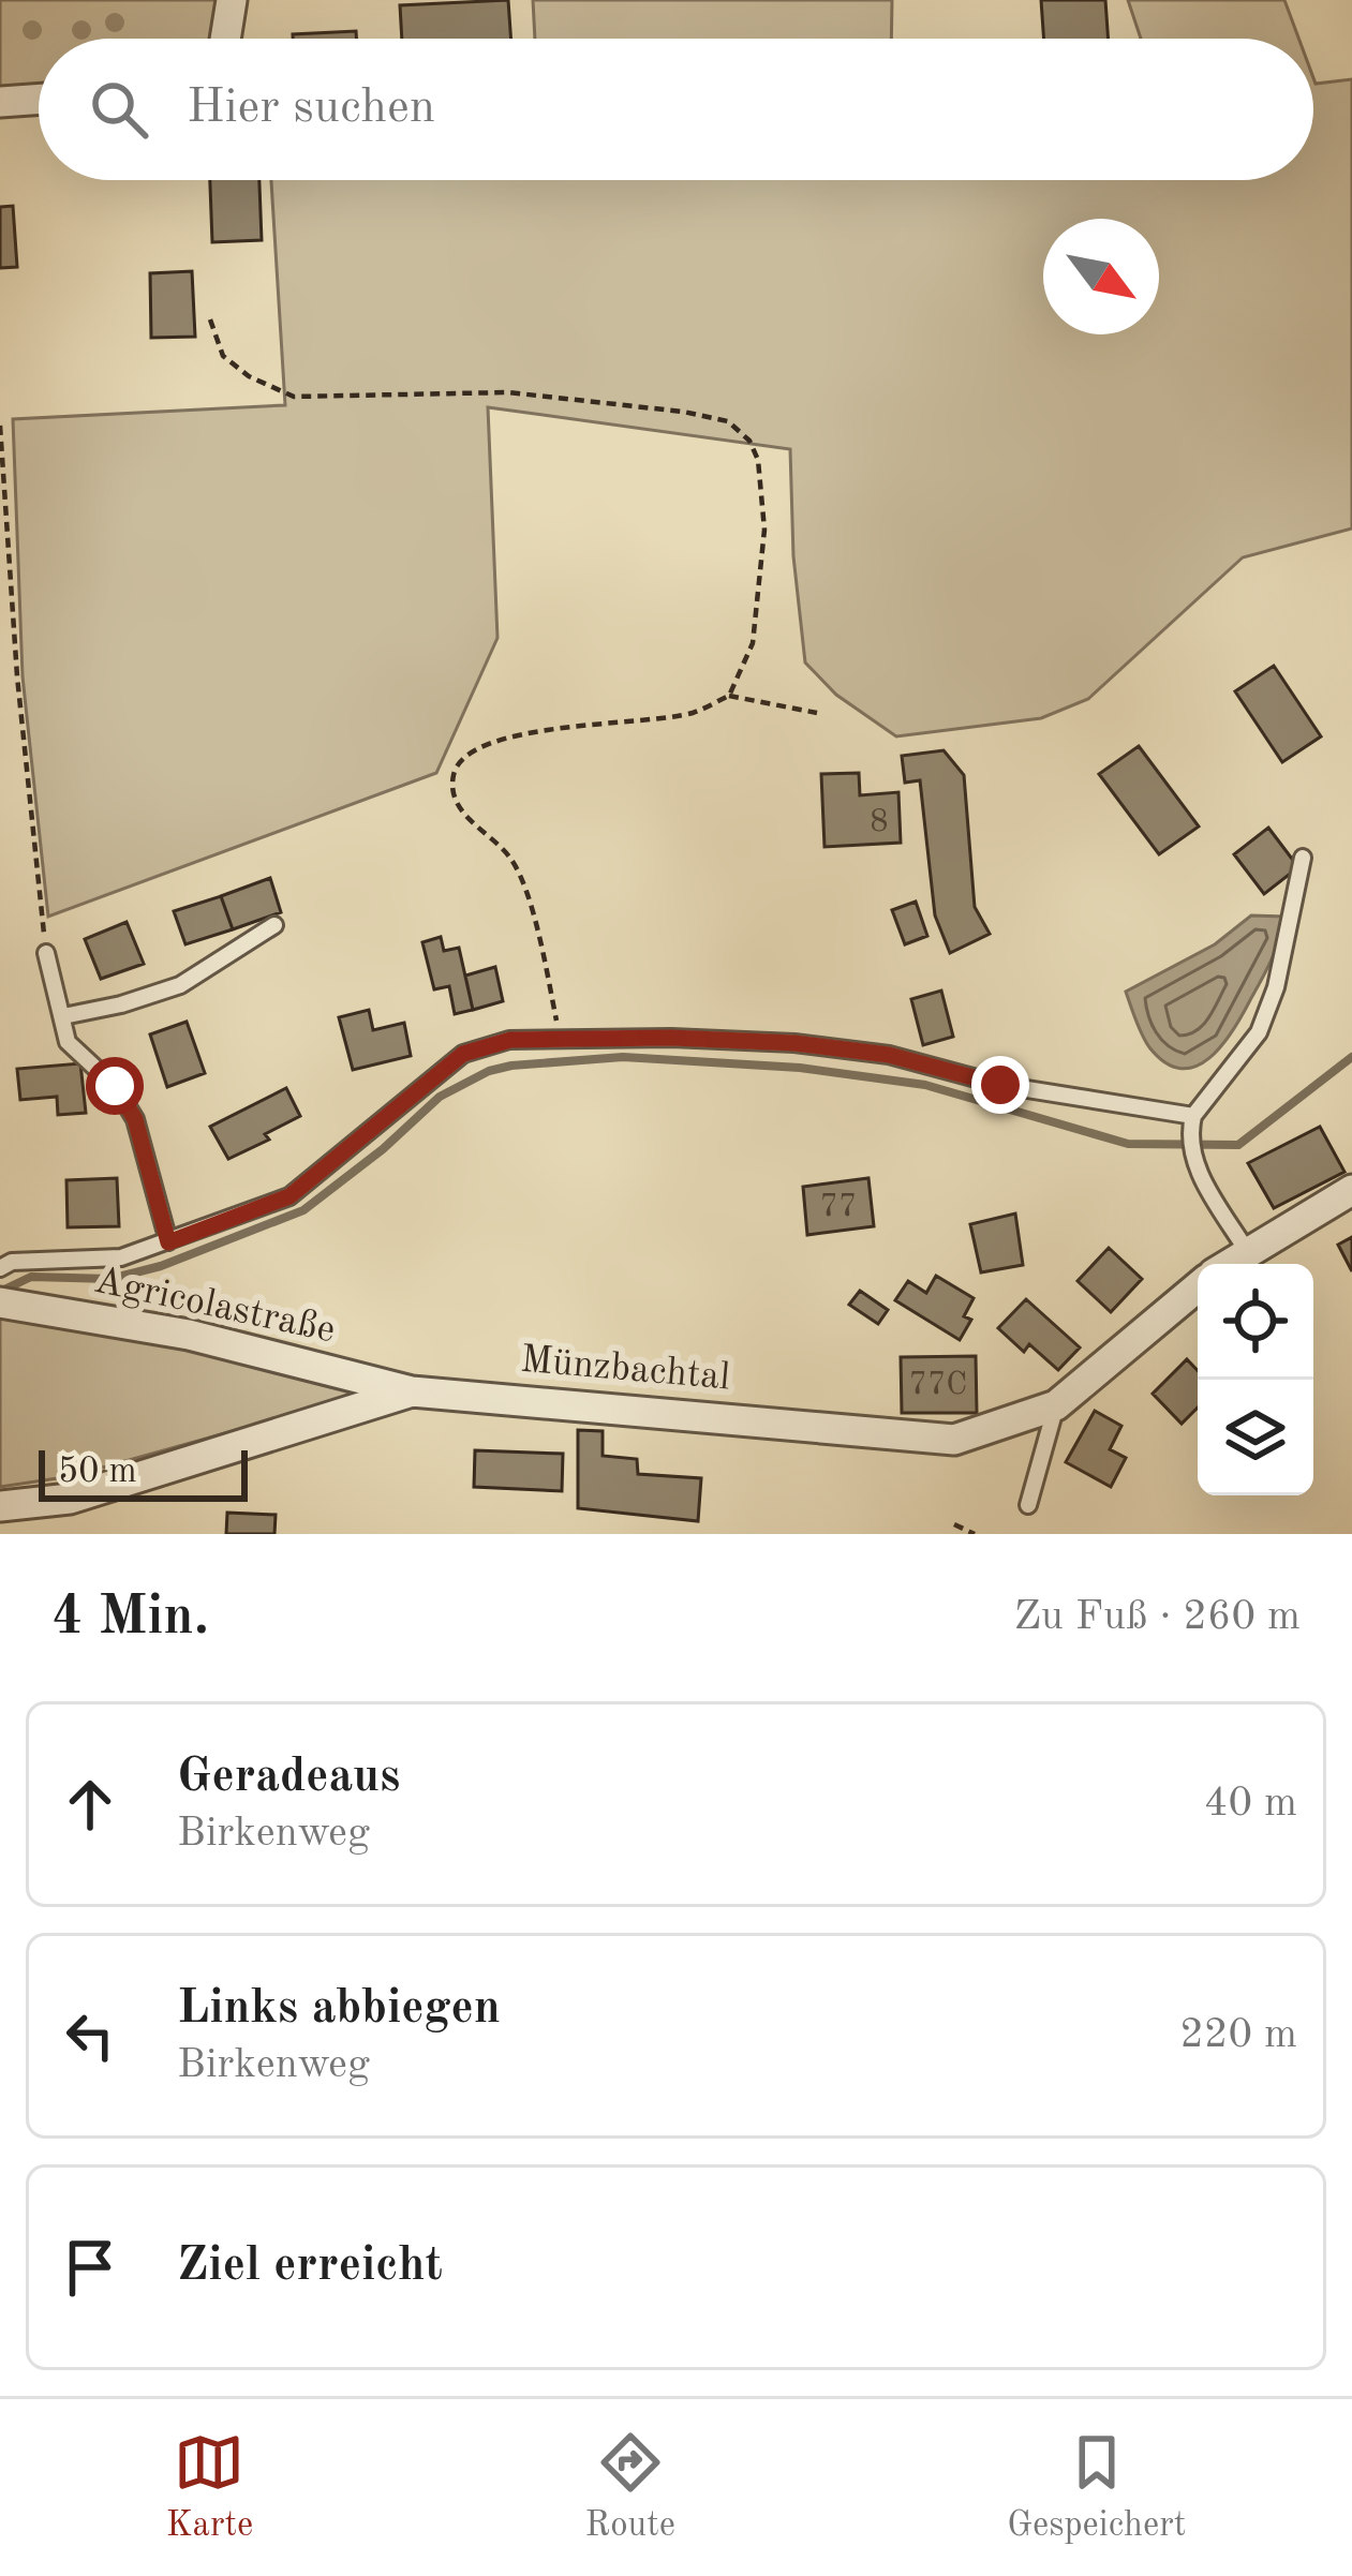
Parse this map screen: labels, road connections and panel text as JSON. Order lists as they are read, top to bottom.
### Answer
{
  "streets": {
    "street": ["Agricolastraße", "Münzbachtal"]
  },
  "crossings": [
    ["Agricolastraße", "Münzbachtal"]
  ],
  "house_numbers": ["8", "77", "77C"],
  "scale_bar": "50 m",
  "north": "bottom right",
  "page": {
    "search": "Hier suchen",
    "scale": "50 m",
    "heading": ["4 Min.", "Zu Fuß · 260 m"],
    "list": [
      ["Geradeaus", "Birkenweg", "40 m"],
      ["Links abbiegen", "Birkenweg", "220 m"],
      "Ziel erreicht"
    ],
    "nav": ["Karte", "Route", "Gespeichert"]
  }
}
